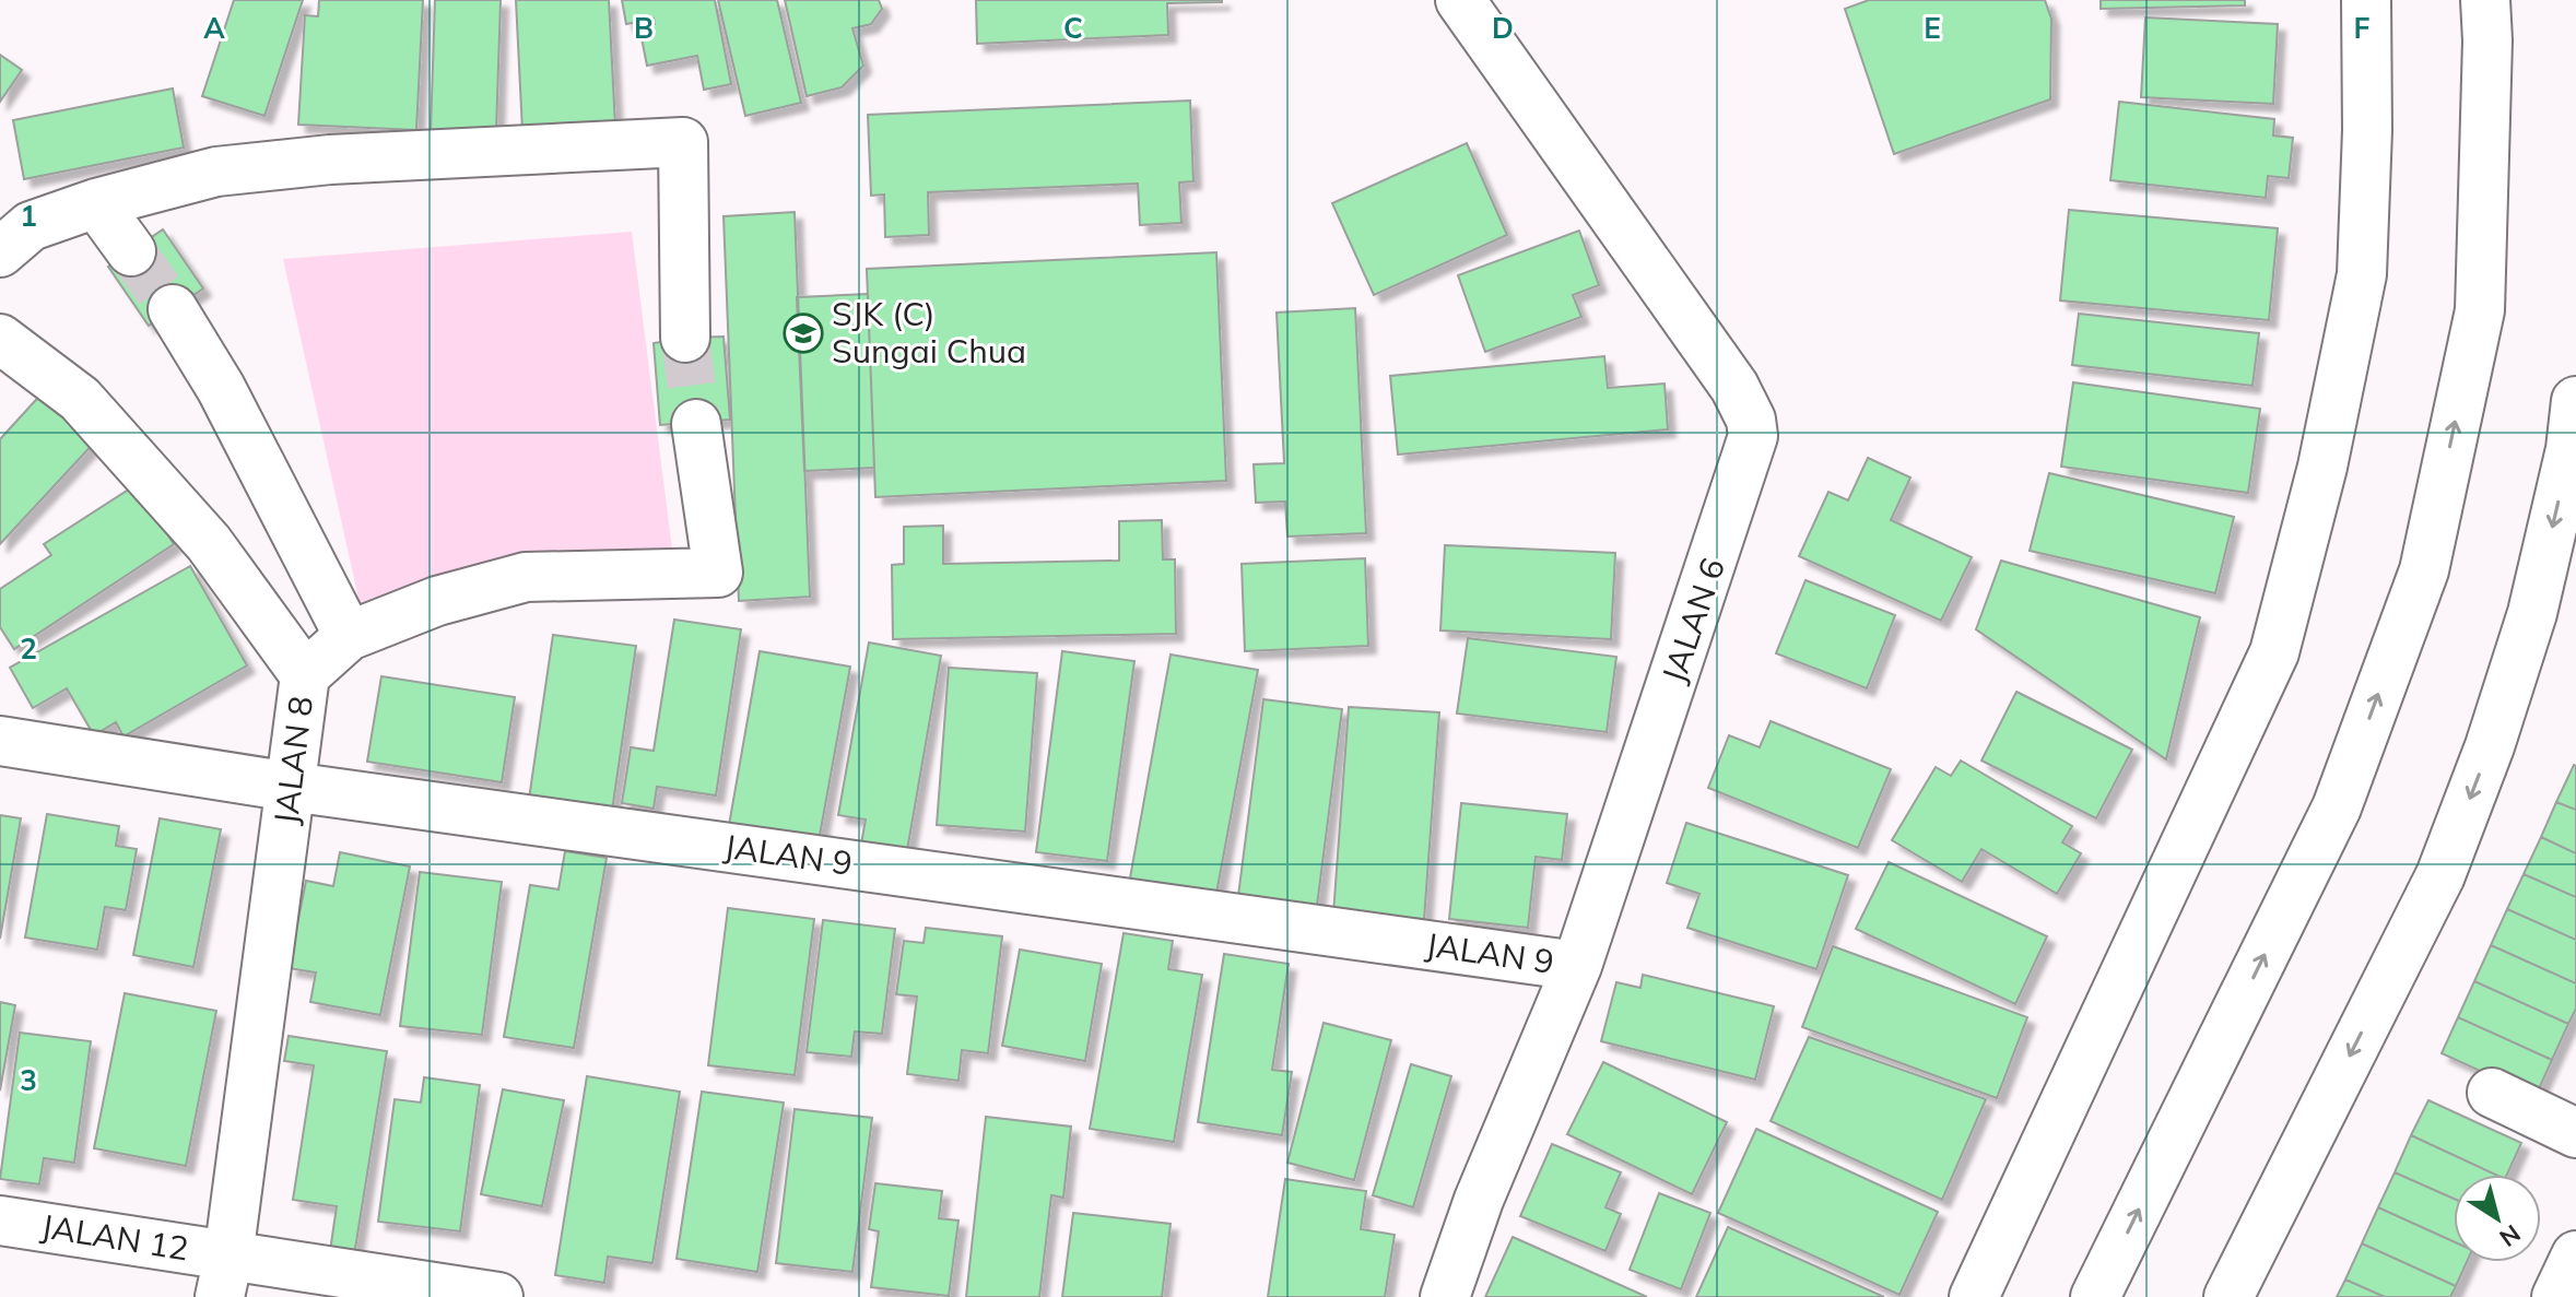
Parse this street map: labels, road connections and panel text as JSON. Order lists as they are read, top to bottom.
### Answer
{
  "streets": {
    "main road": [
      "JALAN 6",
      "JALAN 8",
      "JALAN 9",
      "JALAN 12"
    ]
  },
  "crossings": [
    ["JALAN 6", "JALAN 9"],
    ["JALAN 8", "JALAN 9"],
    ["JALAN 8", "JALAN 12"]
  ],
  "places": {
    "school or university": ["SJK (C) Sungai Chua"]
  },
  "north": "bottom right",
  "grid": {
    "columns": [
      "A",
      "B",
      "C",
      "D",
      "E",
      "F"
    ],
    "rows": ["1", "2", "3"]
  }
}
